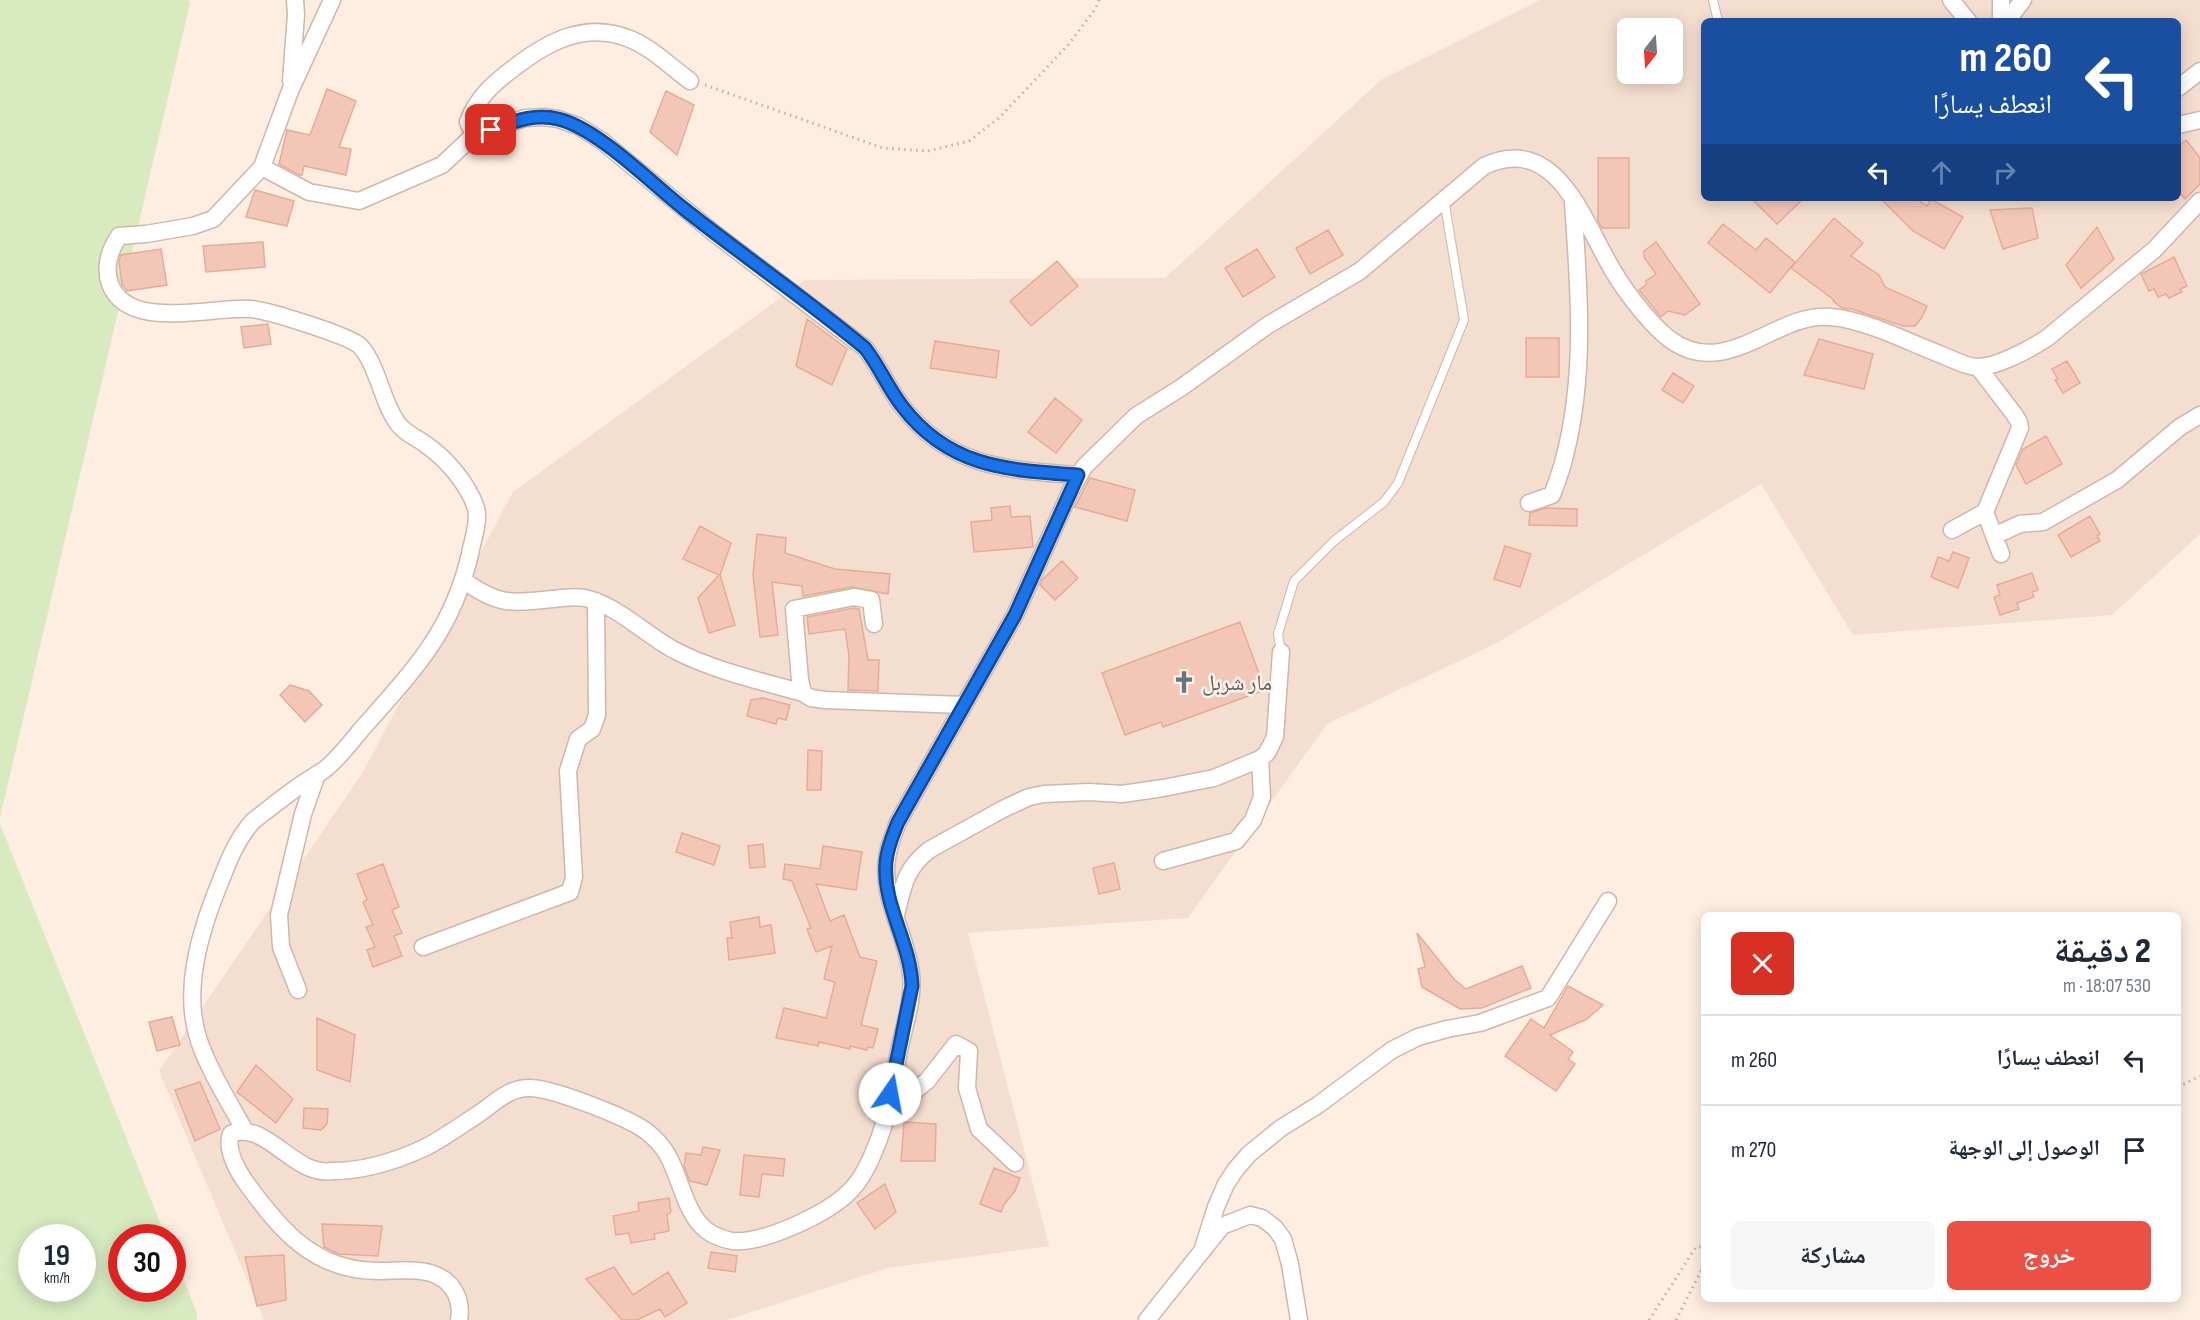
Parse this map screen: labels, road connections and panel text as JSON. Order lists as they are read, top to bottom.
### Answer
{
  "places": {
    "church": ["مار شربل"]
  },
  "north": "bottom",
  "page": {
    "turn": ["260 m", "انعطف يسارًا"],
    "heading": ["2 دقيقة", "530 m · 18:07"],
    "list": [
      {
        "name": "انعطف يسارًا",
        "value": "260 m"
      },
      {
        "name": "الوصول إلى الوجهة",
        "value": "270 m"
      }
    ],
    "buttons": ["خروج", "مشاركة"],
    "speed": "19 km/h",
    "limit": "30"
  }
}
